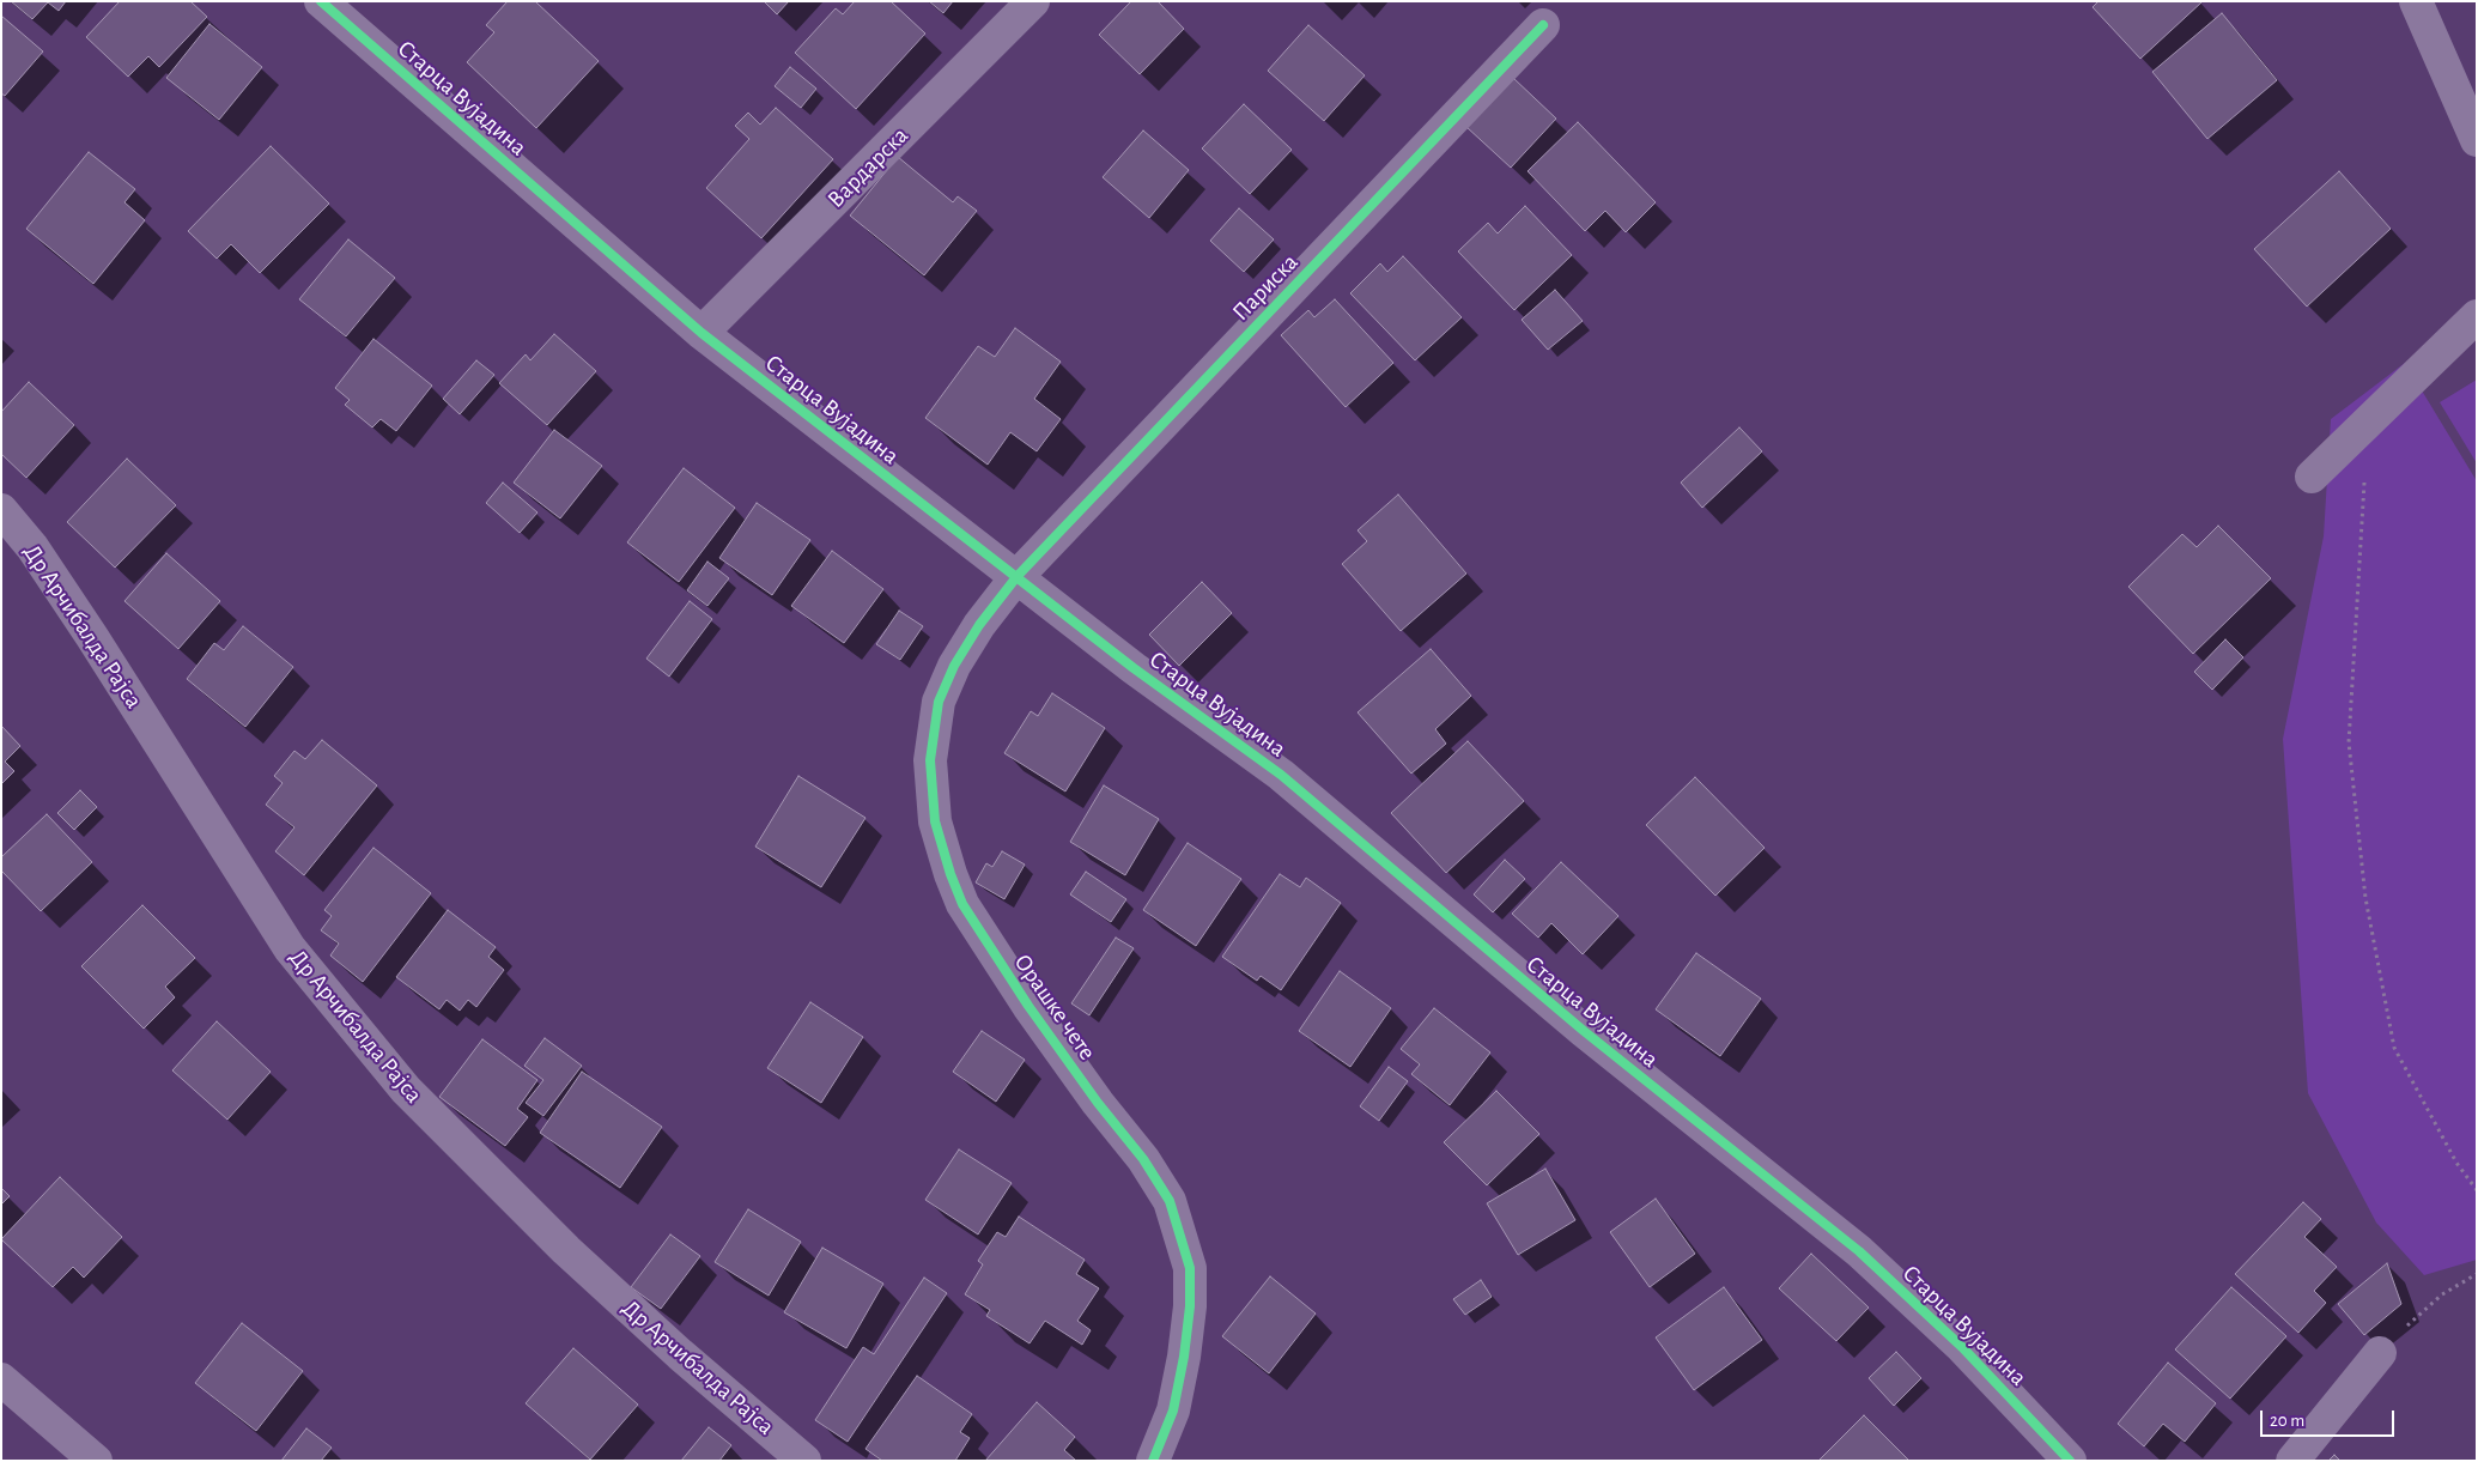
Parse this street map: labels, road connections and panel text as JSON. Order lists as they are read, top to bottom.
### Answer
{
  "streets": {
    "street": [
      "Старца Вујадина",
      "Вардарска",
      "Париска",
      "Др Арчибалда Рајса",
      "Орашке чете"
    ]
  },
  "crossings": [
    ["Старца Вујадина", "Вардарска"],
    ["Старца Вујадина", "Париска"],
    ["Старца Вујадина", "Орашке чете"],
    ["Париска", "Орашке чете"]
  ],
  "scale_bar": "20 m"
}
